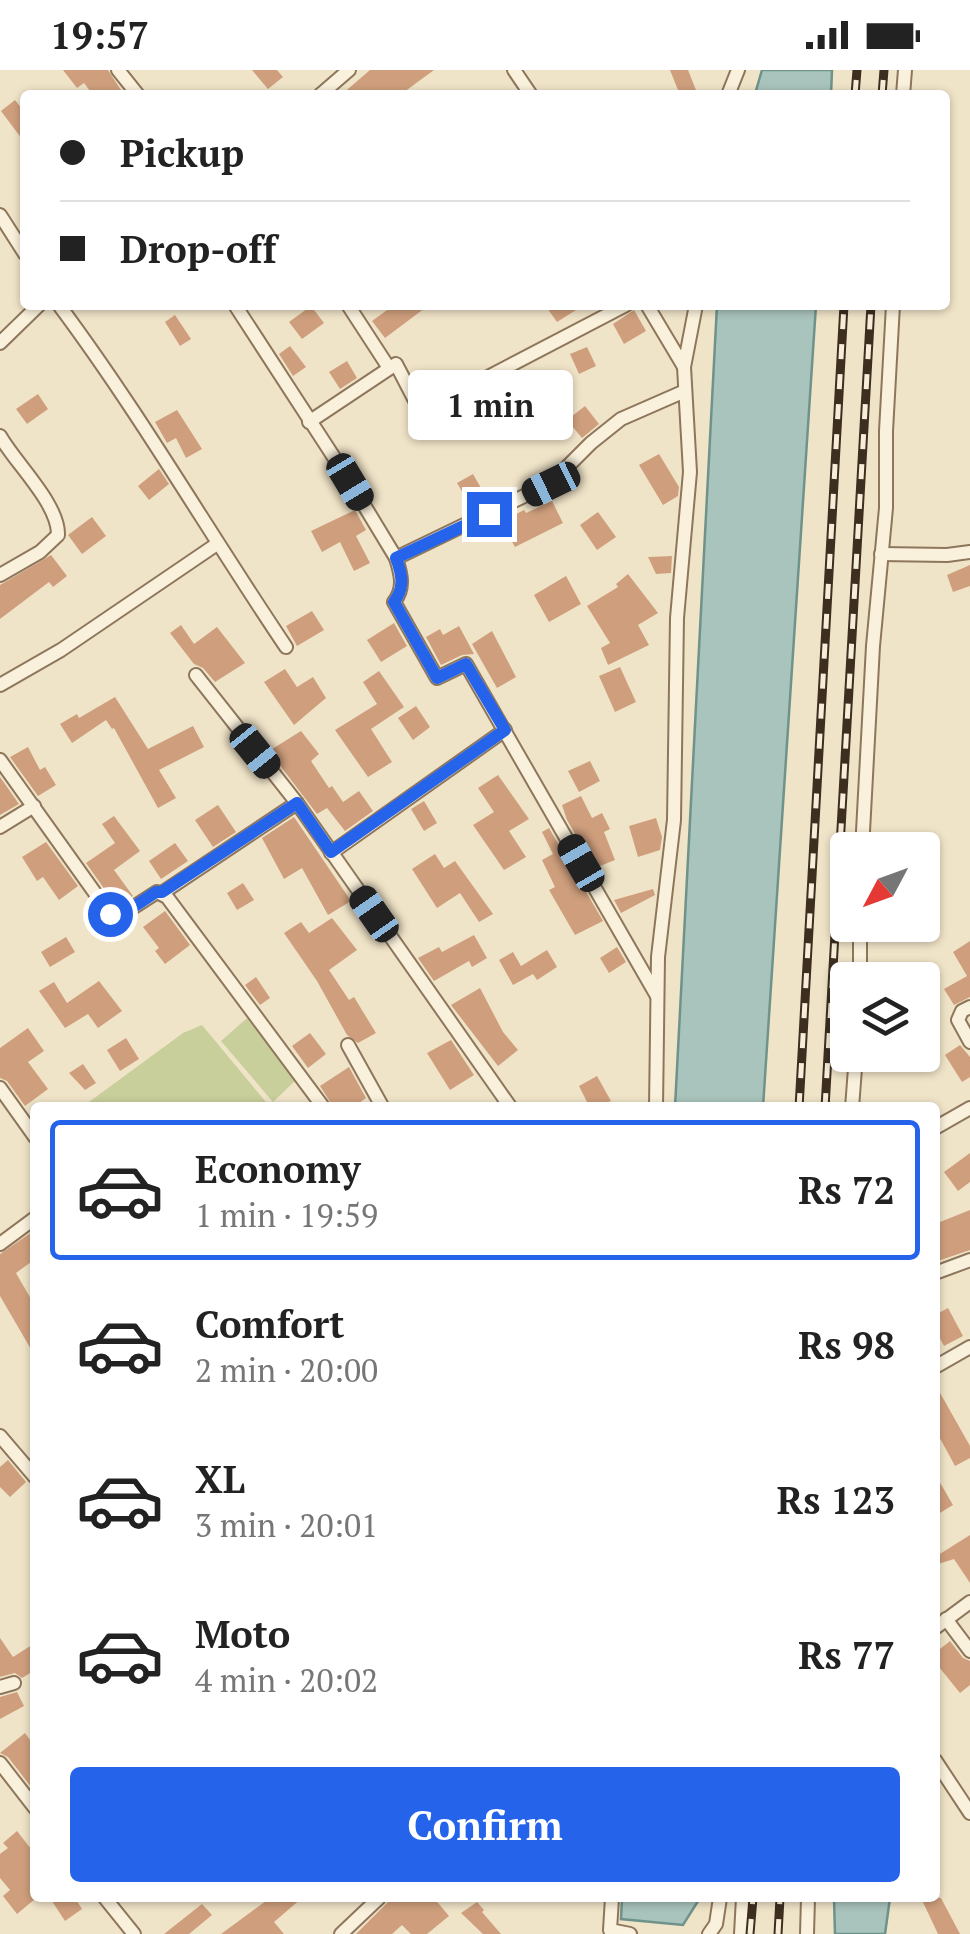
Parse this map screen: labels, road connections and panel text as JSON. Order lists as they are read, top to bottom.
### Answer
{
  "north": "bottom left",
  "page": {
    "status": "19:57",
    "banner": ["Pickup", "Drop-off"],
    "bubble": "1 min",
    "list": [
      {
        "name": "Economy",
        "note": "1 min · 19:59",
        "value": "Rs 72"
      },
      {
        "name": "Comfort",
        "note": "2 min · 20:00",
        "value": "Rs 98"
      },
      {
        "name": "XL",
        "note": "3 min · 20:01",
        "value": "Rs 123"
      },
      {
        "name": "Moto",
        "note": "4 min · 20:02",
        "value": "Rs 77"
      }
    ],
    "buttons": "Confirm"
  }
}
